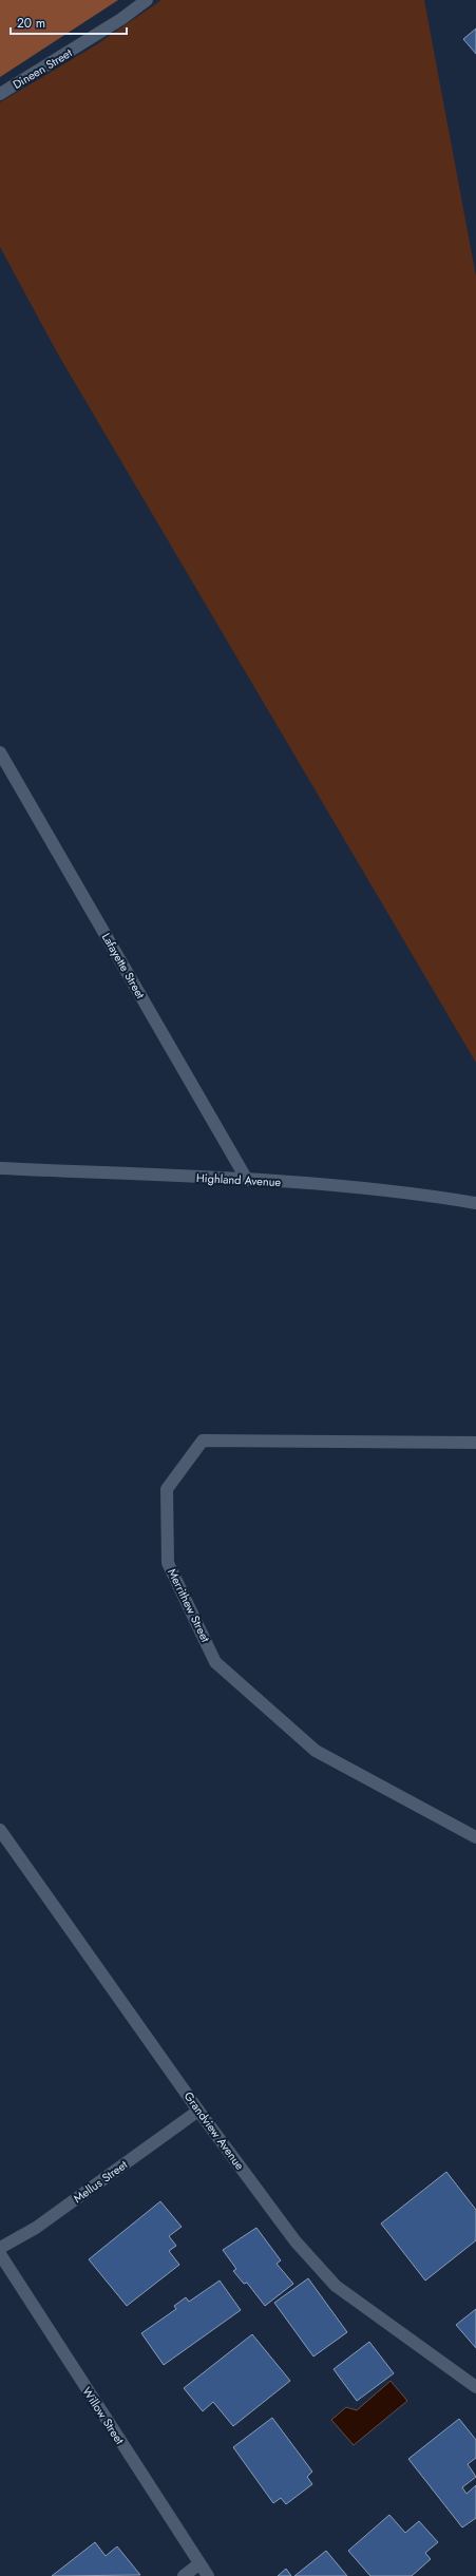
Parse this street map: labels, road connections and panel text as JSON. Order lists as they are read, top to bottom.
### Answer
{
  "streets": {
    "street": [
      "Dineen Street",
      "Lafayette Street",
      "Highland Avenue",
      "Merrithew Street",
      "Grandview Avenue",
      "Mellus Street",
      "Willow Street"
    ]
  },
  "crossings": [
    ["Lafayette Street", "Highland Avenue"],
    ["Grandview Avenue", "Mellus Street"]
  ],
  "scale_bar": "20 m"
}
